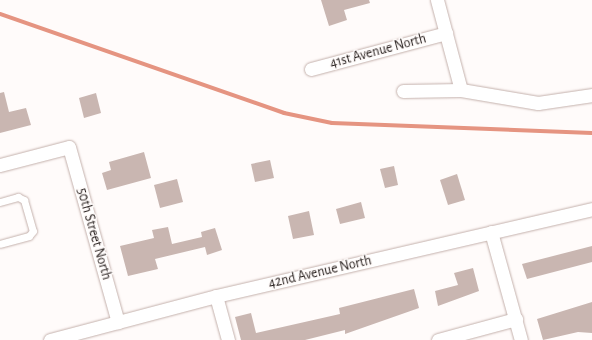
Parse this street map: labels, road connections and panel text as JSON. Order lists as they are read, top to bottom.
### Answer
{
  "streets": {
    "street": ["41st Avenue North", "50th Street North", "42nd Avenue North"]
  },
  "crossings": [
    ["50th Street North", "42nd Avenue North"]
  ]
}
